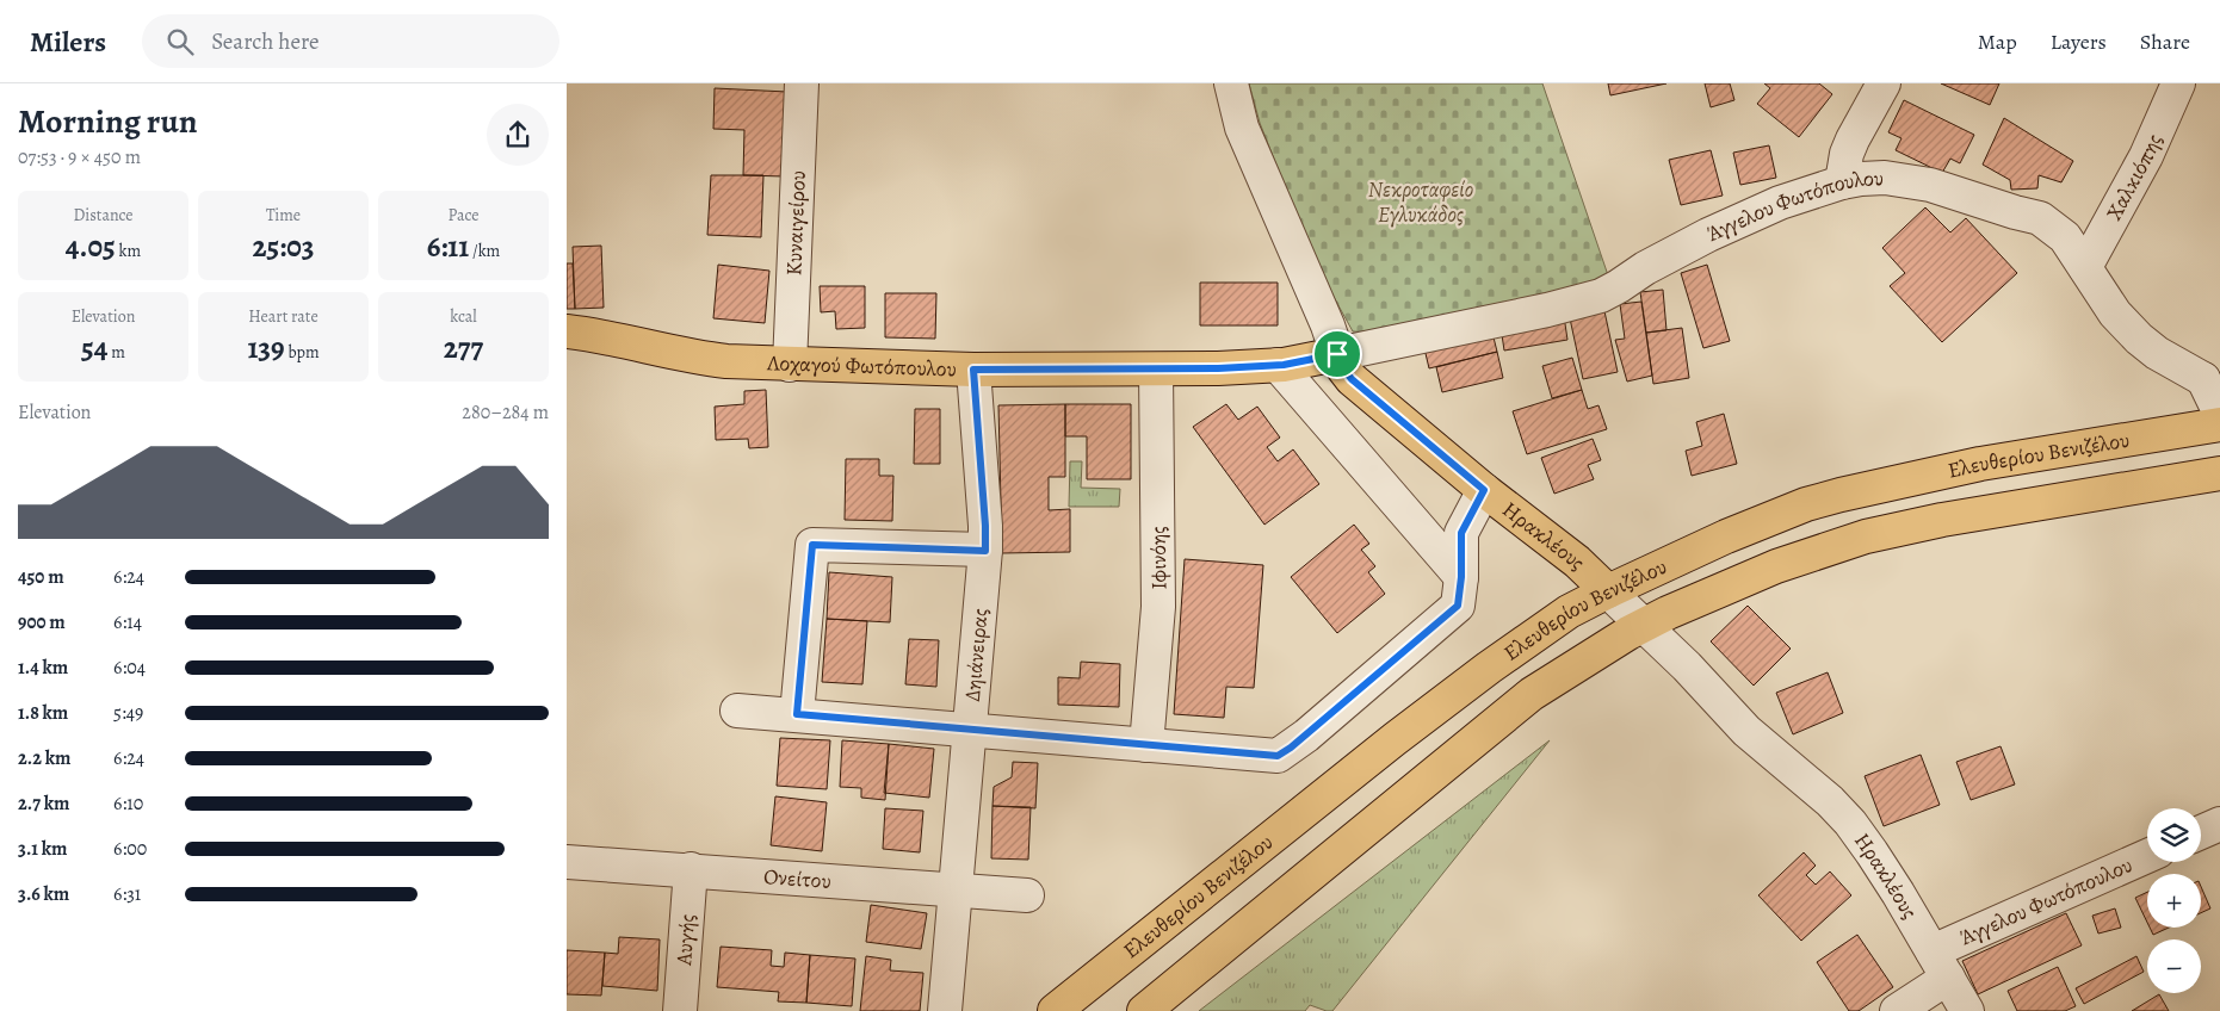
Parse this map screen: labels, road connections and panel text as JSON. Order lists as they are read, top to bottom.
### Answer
{
  "streets": {
    "main road": ["Λοχαγού Φωτόπουλου", "Ελευθερίου Βενιζέλου", "Ηρακλέους"],
    "street": [
      "Χαλκιόπης",
      "Άγγελου Φωτόπουλου",
      "Κυναιγείρου",
      "Ιφινόης",
      "Δηιάνειρας",
      "Ονείτου",
      "Αυγής"
    ]
  },
  "crossings": [
    ["Χαλκιόπης", "Άγγελου Φωτόπουλου"],
    ["Άγγελου Φωτόπουλου", "Λοχαγού Φωτόπουλου"],
    ["Άγγελου Φωτόπουλου", "Ηρακλέους"],
    ["Κυναιγείρου", "Λοχαγού Φωτόπουλου"],
    ["Λοχαγού Φωτόπουλου", "Ηρακλέους"],
    ["Λοχαγού Φωτόπουλου", "Ιφινόης"],
    ["Λοχαγού Φωτόπουλου", "Δηιάνειρας"],
    ["Ελευθερίου Βενιζέλου", "Ηρακλέους"],
    ["Δηιάνειρας", "Ονείτου"],
    ["Ονείτου", "Αυγής"]
  ],
  "parks": ["Νεκροταφείο Εγλυκάδος"],
  "page": {
    "header": "Milers",
    "search": "Search here",
    "nav": ["Map", "Layers", "Share"],
    "heading": ["Morning run", "07:53 · 9 × 450 m"],
    "stats": [
      ["Distance", "4.05 km"],
      ["Time", "25:03"],
      ["Pace", "6:11 /km"],
      ["Elevation", "54 m"],
      ["Heart rate", "139 bpm"],
      ["kcal", "277"]
    ],
    "chart": ["Elevation", "280–284 m"],
    "list": [
      {
        "name": "450 m",
        "note": "6:24"
      },
      {
        "name": "900 m",
        "note": "6:14"
      },
      {
        "name": "1.4 km",
        "note": "6:04"
      },
      {
        "name": "1.8 km",
        "note": "5:49"
      },
      {
        "name": "2.2 km",
        "note": "6:24"
      },
      {
        "name": "2.7 km",
        "note": "6:10"
      },
      {
        "name": "3.1 km",
        "note": "6:00"
      },
      {
        "name": "3.6 km",
        "note": "6:31"
      }
    ],
    "map_buttons": ["+", "−"]
  }
}
